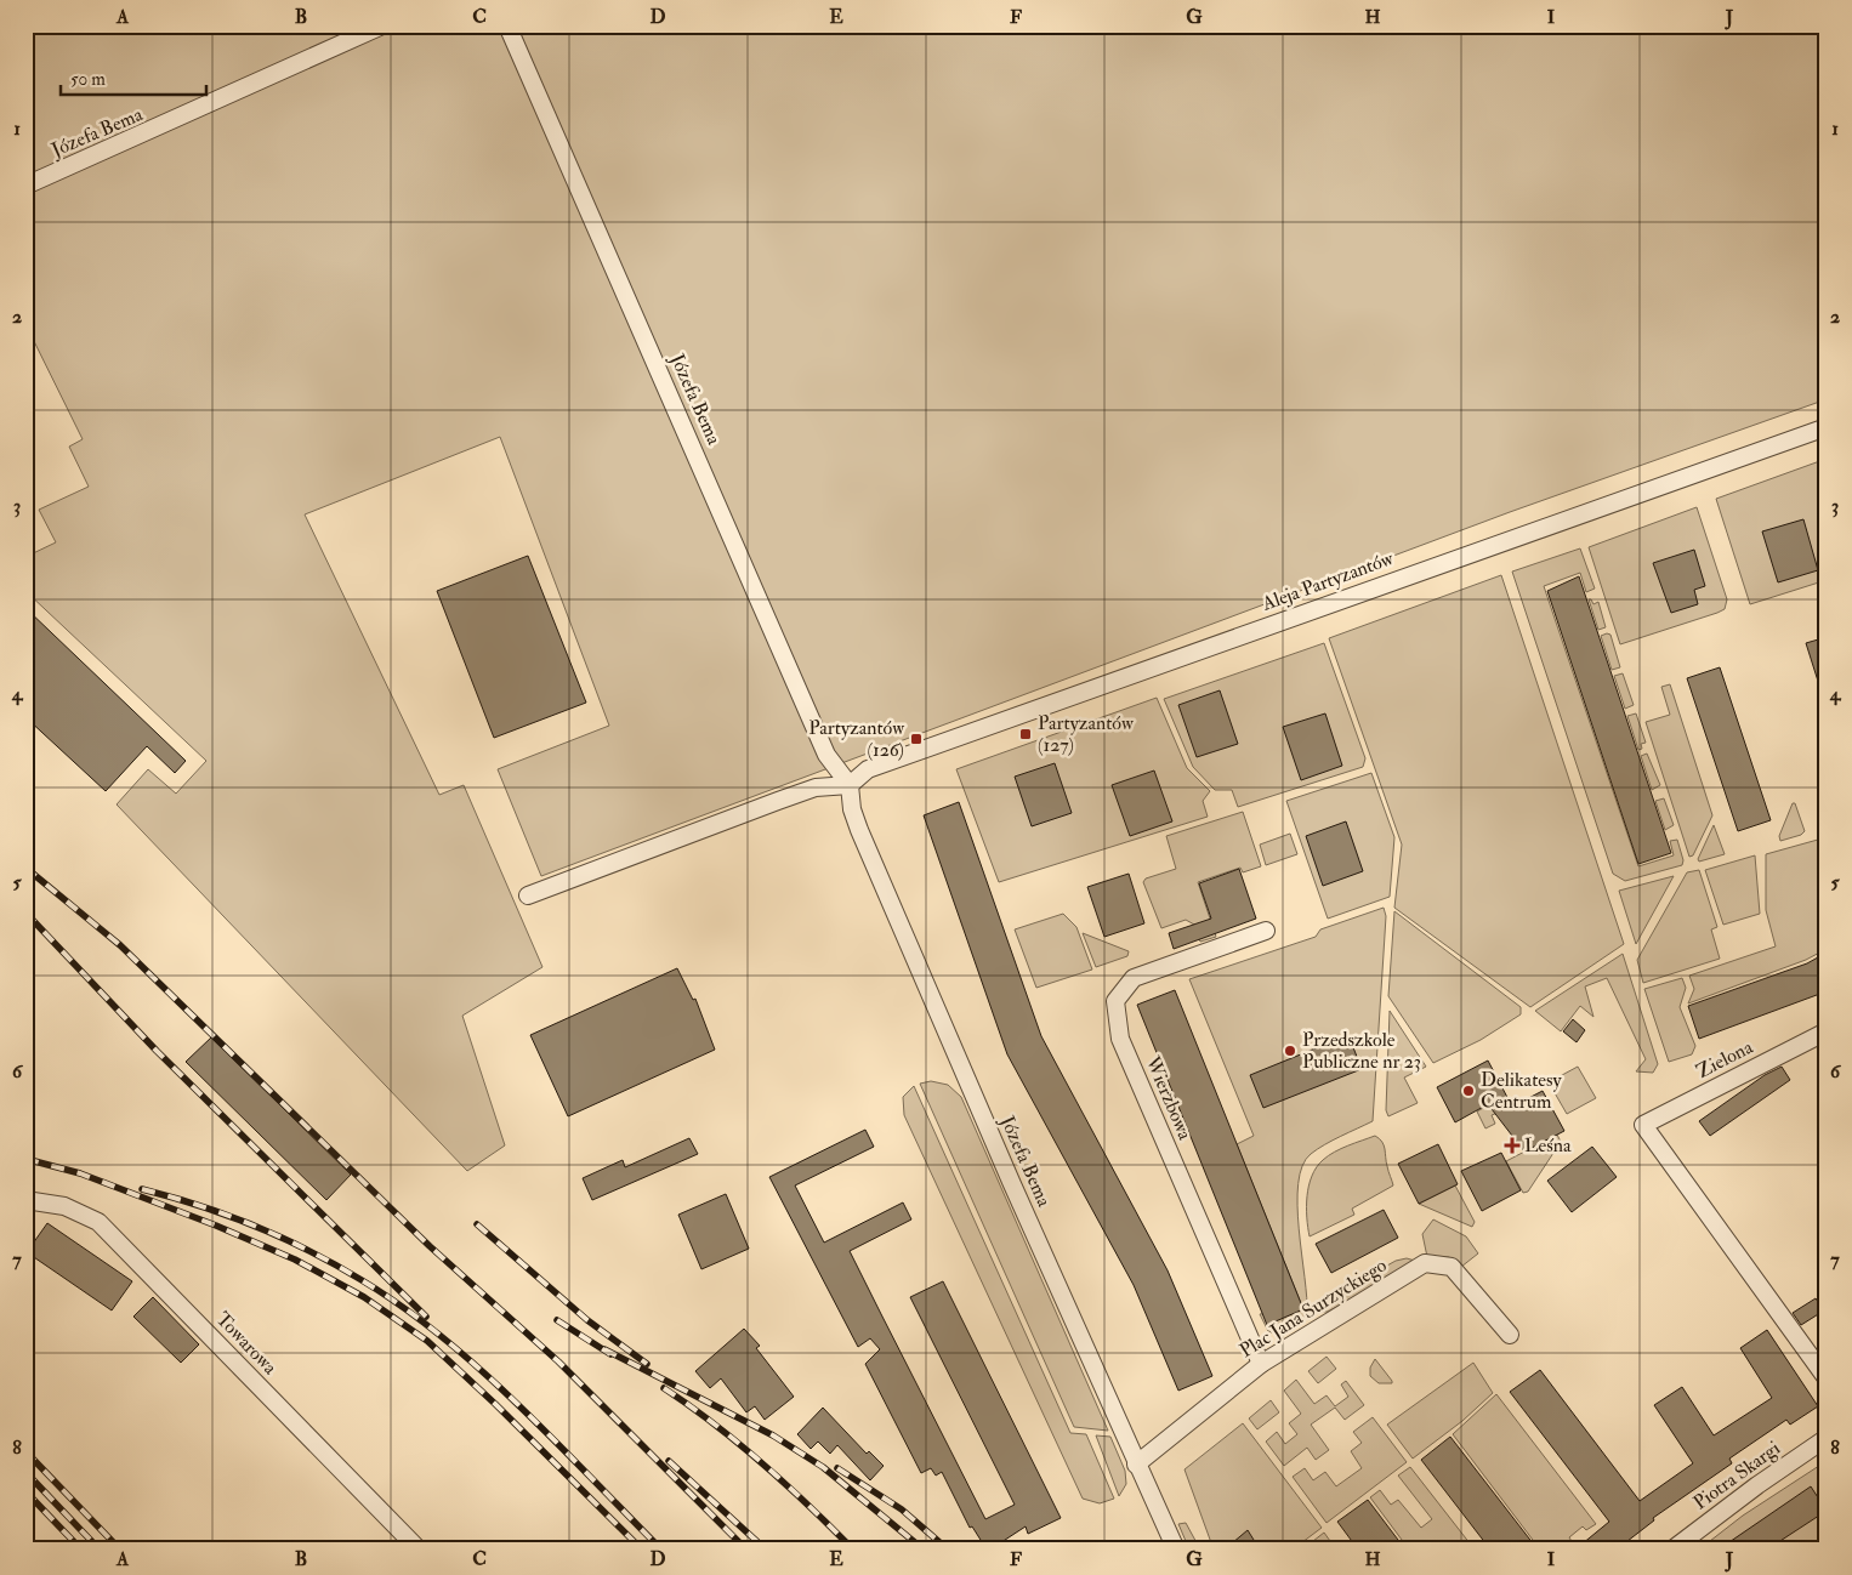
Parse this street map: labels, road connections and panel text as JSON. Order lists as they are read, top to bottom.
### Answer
{
  "streets": {
    "street": [
      "Józefa Bema",
      "Aleja Partyzantów",
      "Zielona",
      "Wierzbowa",
      "Plac Jana Surzyckiego",
      "Towarowa",
      "Piotra Skargi"
    ]
  },
  "crossings": [
    ["Józefa Bema", "Aleja Partyzantów"],
    ["Józefa Bema", "Plac Jana Surzyckiego"],
    ["Wierzbowa", "Plac Jana Surzyckiego"]
  ],
  "places": {
    "transit": ["Partyzantów (127)", "Partyzantów (126)"],
    "other": ["Przedszkole Publiczne nr 23", "Delikatesy Centrum"],
    "health": ["Leśna"]
  },
  "scale_bar": "50 m",
  "grid": {
    "columns": [
      "A",
      "B",
      "C",
      "D",
      "E",
      "F",
      "G",
      "H",
      "I",
      "J"
    ],
    "rows": [
      "1",
      "2",
      "3",
      "4",
      "5",
      "6",
      "7",
      "8"
    ]
  }
}
